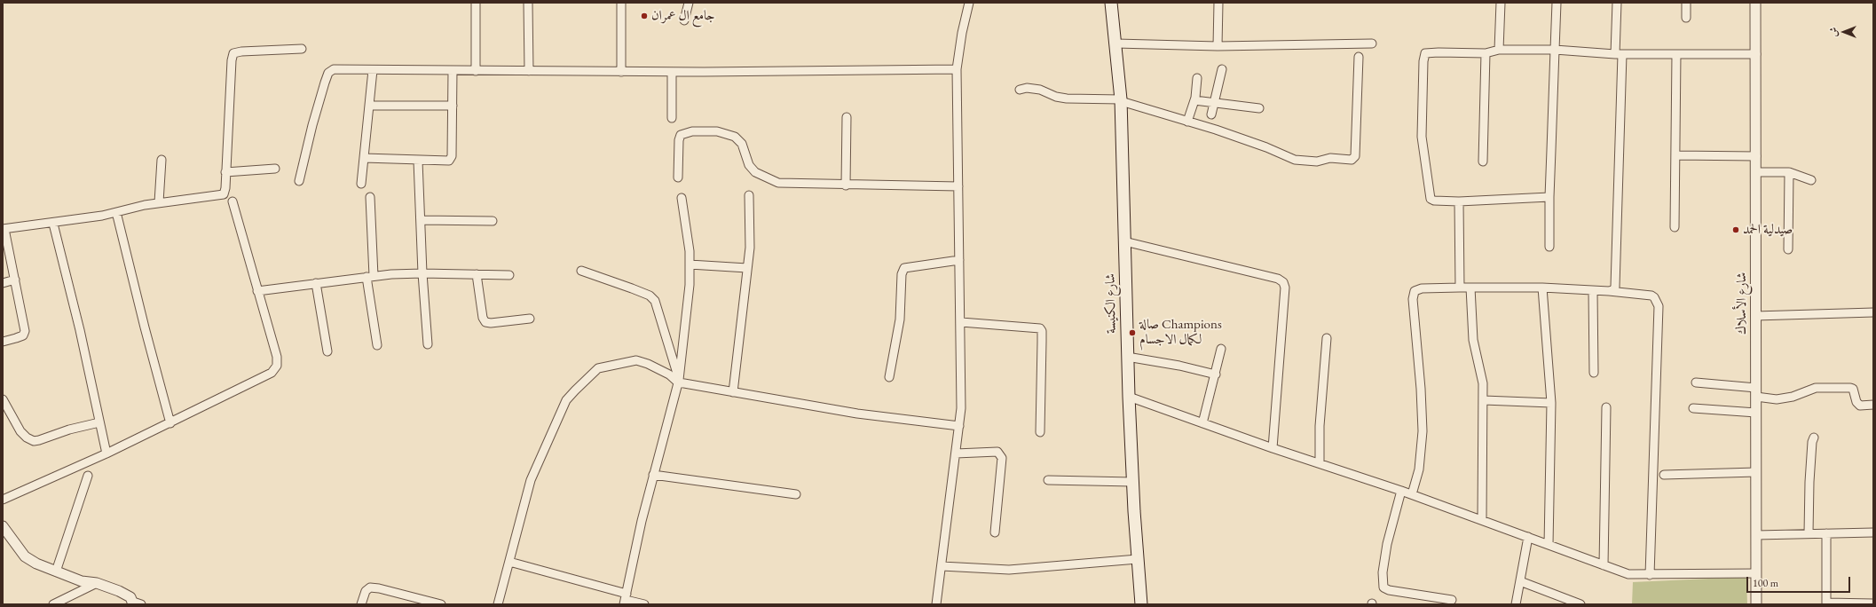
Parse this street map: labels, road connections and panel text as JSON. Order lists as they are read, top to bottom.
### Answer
{
  "streets": {
    "main road": ["شارع الكنيسة"],
    "street": ["شارع الأسلاك"]
  },
  "places": ["جامع ال عمران", "صيدلية الحمد", "صالة Champions لكمال الاجسام"],
  "scale_bar": "100 m",
  "north": "left"
}
